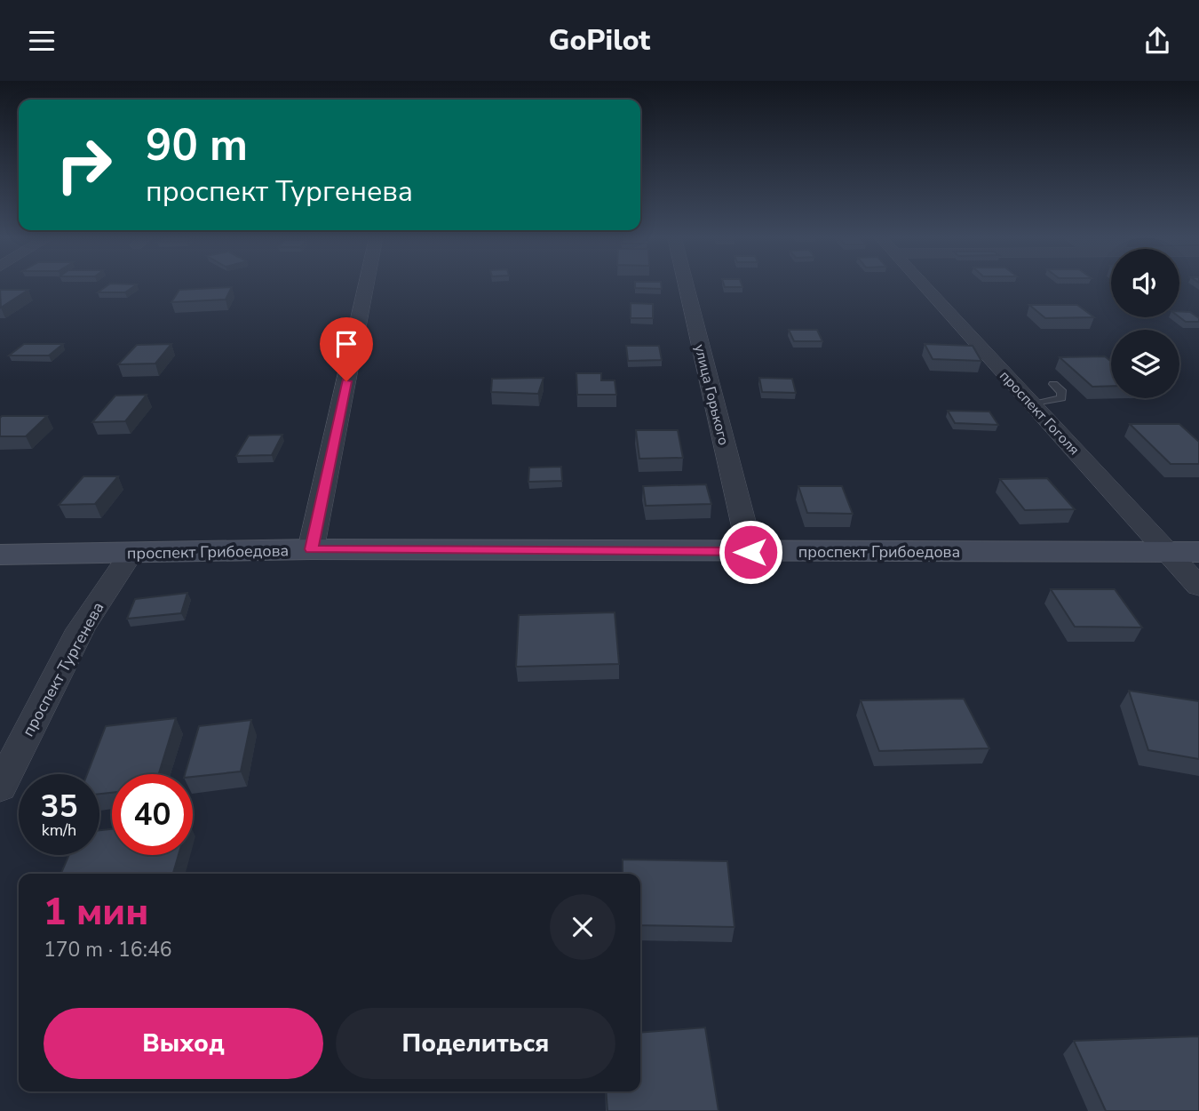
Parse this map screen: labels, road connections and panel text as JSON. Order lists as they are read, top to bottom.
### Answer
{
  "streets": {
    "street": [
      "улица Горького",
      "проспект Гоголя",
      "проспект Грибоедова",
      "проспект Тургенева"
    ]
  },
  "crossings": [
    ["улица Горького", "проспект Грибоедова"],
    ["проспект Гоголя", "проспект Грибоедова"],
    ["проспект Грибоедова", "проспект Тургенева"]
  ],
  "page": {
    "header": "GoPilot",
    "turn": ["90 m", "проспект Тургенева"],
    "speed": "35 km/h",
    "limit": "40",
    "heading": ["1 мин", "170 m · 16:46"],
    "buttons": ["Выход", "Поделиться"]
  }
}
